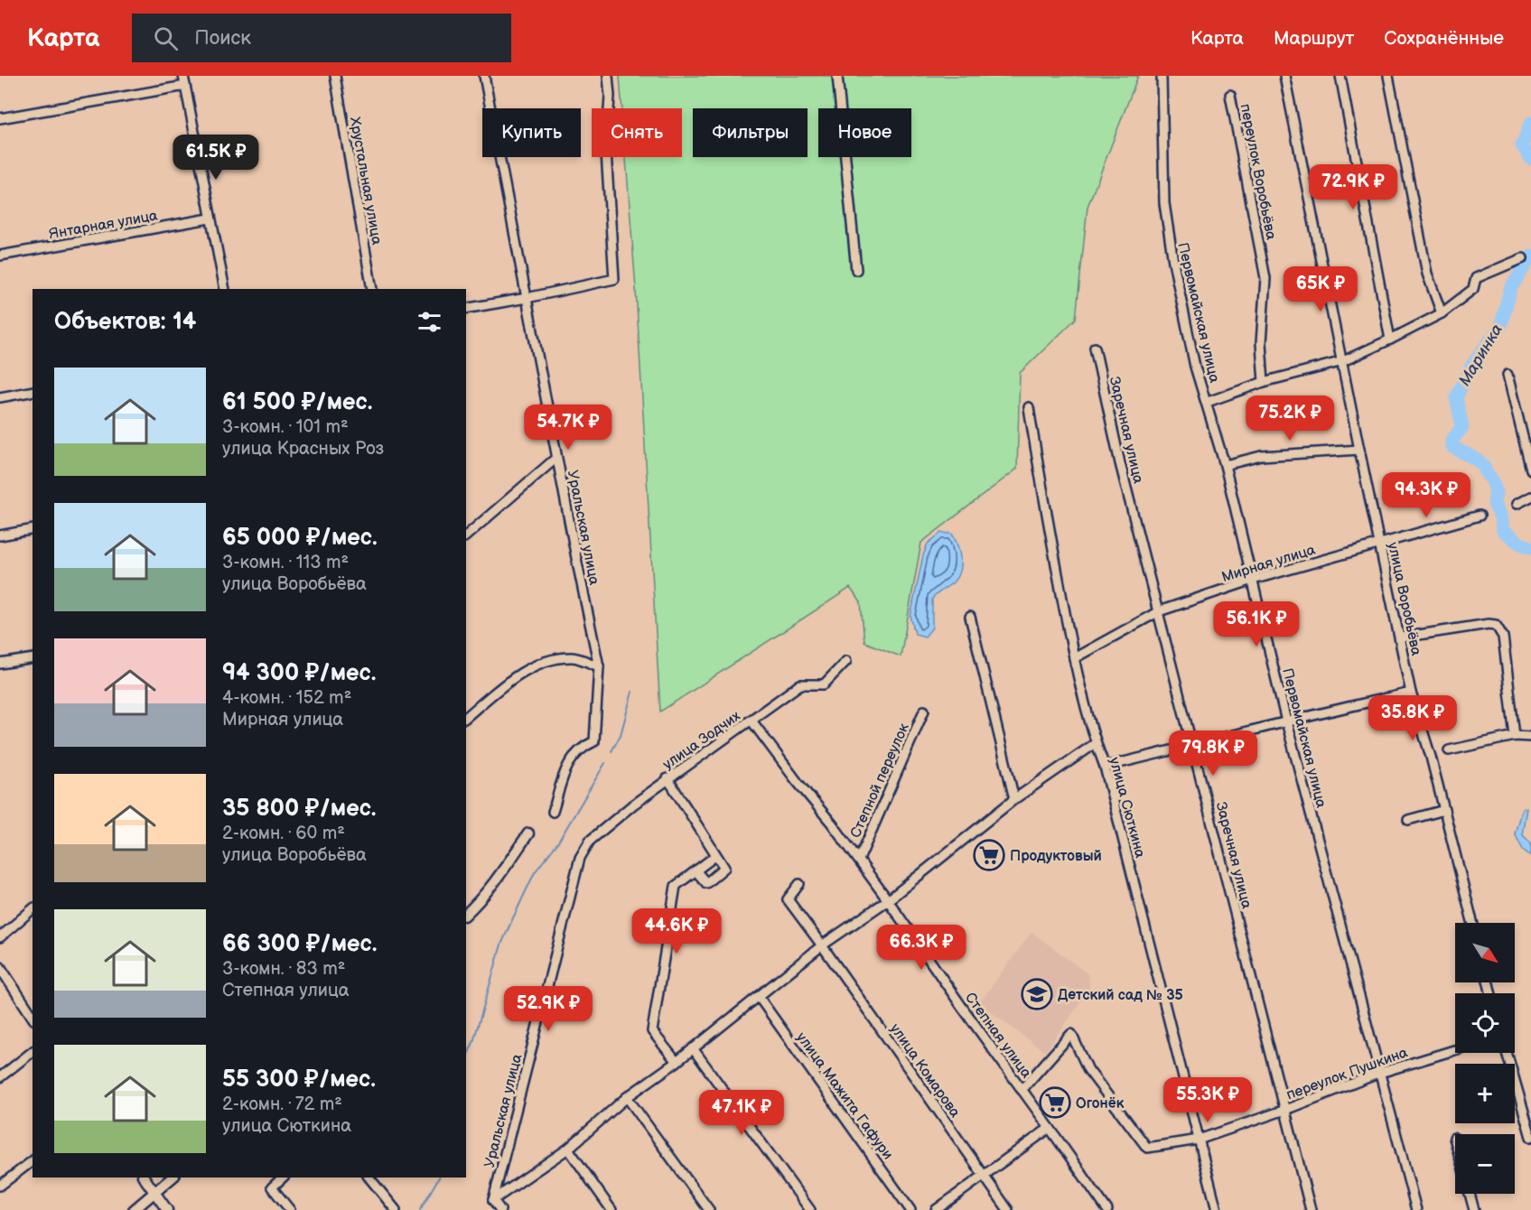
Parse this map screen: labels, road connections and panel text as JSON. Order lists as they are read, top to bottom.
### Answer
{
  "streets": {
    "street": [
      "переулок Воробьёва",
      "Хрустальная улица",
      "Янтарная улица",
      "Первомайская улица",
      "Заречная улица",
      "Уральская улица",
      "Мирная улица",
      "улица Воробьёва",
      "улица Зодчих",
      "Степной переулок",
      "улица Сюткина",
      "Степная улица",
      "улица Комарова",
      "переулок Пушкина",
      "улица Мажита Гафури"
    ]
  },
  "crossings": [
    ["Первомайская улица", "Мирная улица"],
    ["Первомайская улица", "переулок Пушкина"],
    ["Заречная улица", "Мирная улица"],
    ["Заречная улица", "переулок Пушкина"],
    ["Уральская улица", "улица Зодчих"],
    ["Мирная улица", "улица Воробьёва"],
    ["Мирная улица", "улица Сюткина"],
    ["улица Зодчих", "Степная улица"],
    ["Степной переулок", "Степная улица"],
    ["улица Сюткина", "переулок Пушкина"],
    ["Степная улица", "переулок Пушкина"]
  ],
  "water": ["Маринка"],
  "places": {
    "supermarket": ["Продуктовый", "Огонёк"],
    "school or university": ["Детский сад № 35"]
  },
  "north": "bottom right",
  "page": {
    "header": "Карта",
    "search": "Поиск",
    "nav": ["Карта", "Маршрут", "Сохранённые"],
    "chip": [
      "Купить",
      "Снять",
      "Фильтры",
      "Новое"
    ],
    "price": [
      "61.5K ₽",
      "72.9K ₽",
      "65K ₽",
      "75.2K ₽",
      "54.7K ₽",
      "94.3K ₽",
      "56.1K ₽",
      "35.8K ₽",
      "79.8K ₽",
      "44.6K ₽",
      "66.3K ₽",
      "52.9K ₽",
      "55.3K ₽",
      "47.1K ₽"
    ],
    "heading": "Объектов: 14",
    "list": [
      {
        "name": "61 500 ₽/мес.",
        "note": "3-комн. · 101 m² · улица Красных Роз"
      },
      {
        "name": "65 000 ₽/мес.",
        "note": "3-комн. · 113 m² · улица Воробьёва"
      },
      {
        "name": "94 300 ₽/мес.",
        "note": "4-комн. · 152 m² · Мирная улица"
      },
      {
        "name": "35 800 ₽/мес.",
        "note": "2-комн. · 60 m² · улица Воробьёва"
      },
      {
        "name": "66 300 ₽/мес.",
        "note": "3-комн. · 83 m² · Степная улица"
      },
      {
        "name": "55 300 ₽/мес.",
        "note": "2-комн. · 72 m² · улица Сюткина"
      }
    ],
    "map_buttons": ["+", "−"]
  }
}
